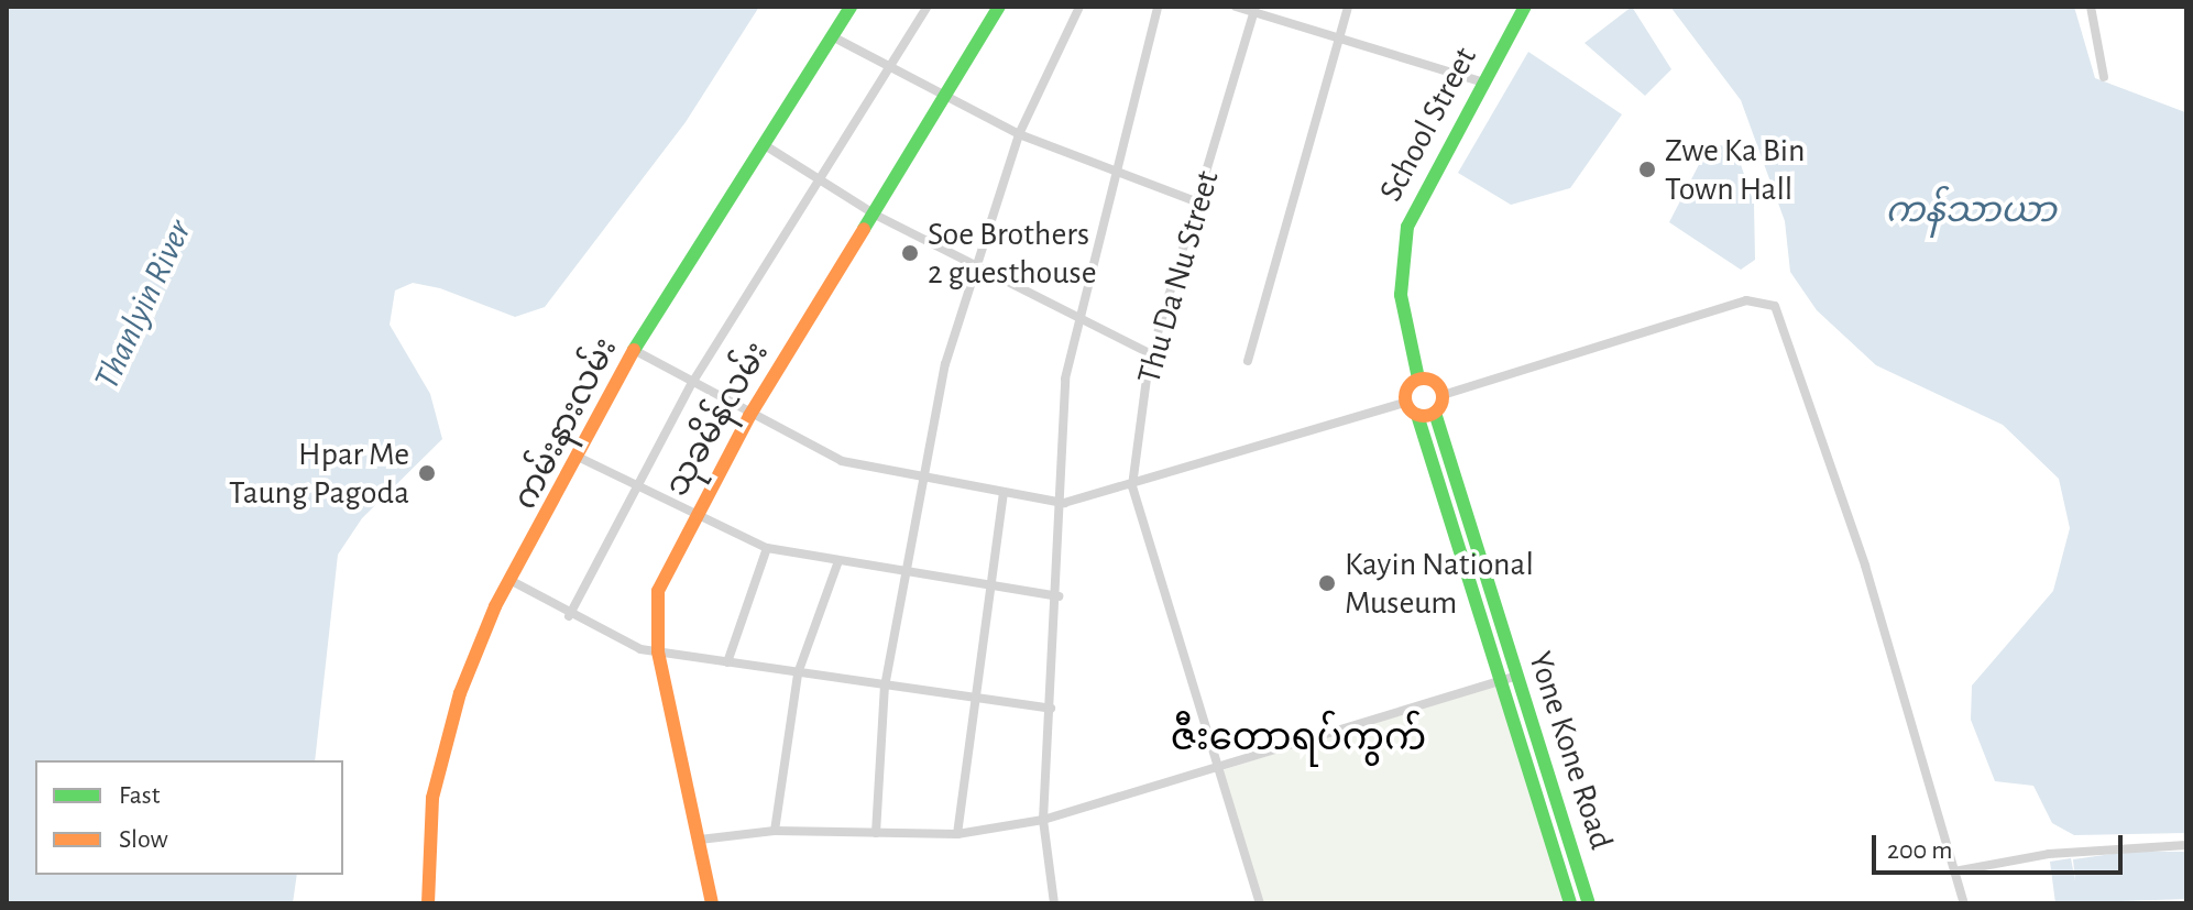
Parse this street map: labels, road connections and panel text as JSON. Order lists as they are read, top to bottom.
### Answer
{
  "streets": {
    "street": [
      "School Street",
      "Thu Da Nu Street",
      "သုခမိန်လမ်း",
      "ကမ်းနားလမ်း",
      "Yone Kone Road"
    ]
  },
  "crossings": [
    ["School Street", "Yone Kone Road"]
  ],
  "districts": ["ဇီးတောရပ်ကွက်"],
  "water": ["ကန်သာယာ", "Thanlyin River"],
  "places": [
    "Zwe Ka Bin Town Hall",
    "Soe Brothers 2 guesthouse",
    "Hpar Me Taung Pagoda",
    "Kayin National Museum"
  ],
  "legend": ["Fast", "Slow"],
  "scale_bar": "200 m"
}
